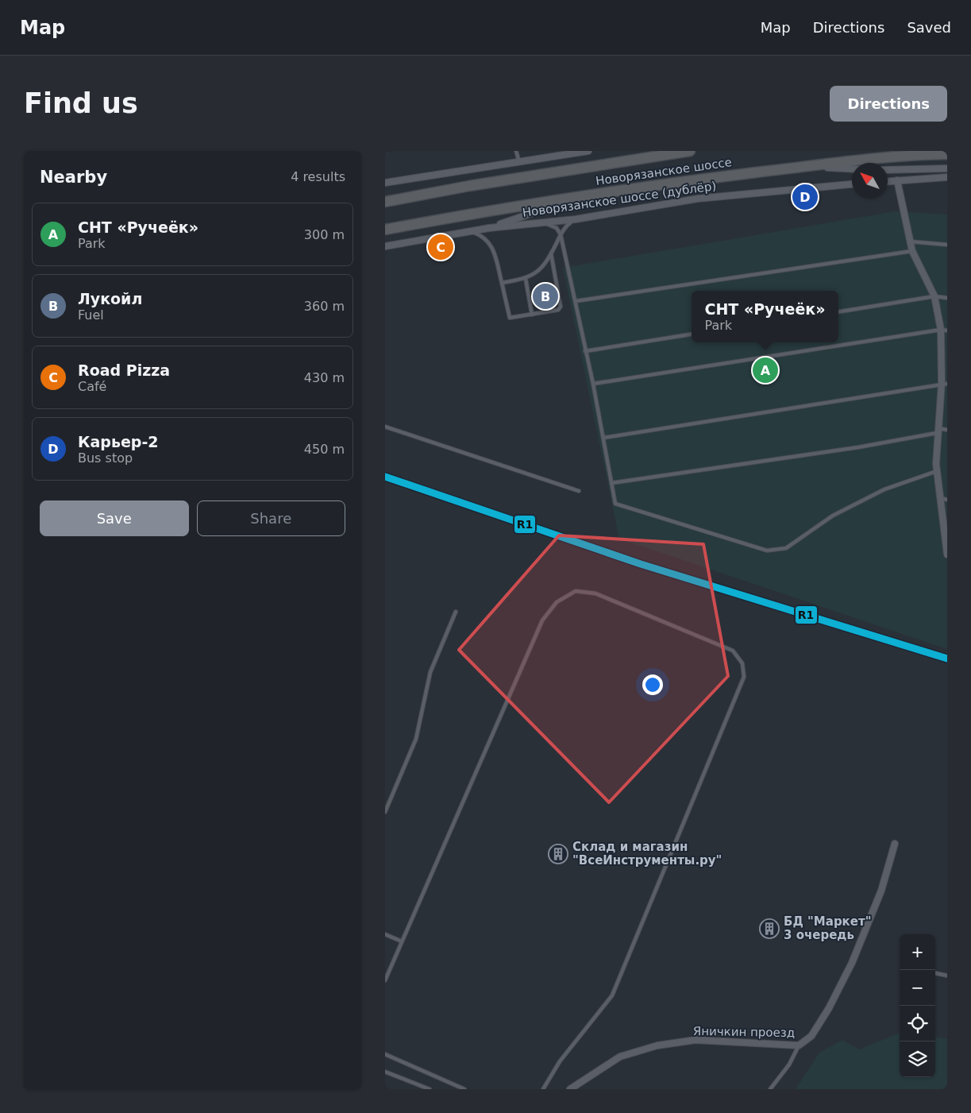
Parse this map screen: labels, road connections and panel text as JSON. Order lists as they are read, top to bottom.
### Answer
{
  "streets": {
    "highway": ["Новорязанское шоссе"],
    "street": ["Новорязанское шоссе (дублёр)", "Яничкин проезд"]
  },
  "places": {
    "building": ["Склад и магазин \"ВсеИнструменты.ру\"", "БД \"Маркет\" 3 очередь"]
  },
  "lines": ["transit line R1"],
  "north": "top left",
  "page": {
    "header": "Map",
    "nav": ["Map", "Directions", "Saved"],
    "buttons": [
      "Directions",
      ["Save", "Share"]
    ],
    "title": "Find us",
    "heading": ["Nearby", "4 results"],
    "pins": [
      "D",
      "C",
      "B",
      "A"
    ],
    "list": [
      {
        "mark": "A",
        "name": "СНТ «Ручеёк»",
        "note": "Park",
        "value": "300 m"
      },
      {
        "mark": "B",
        "name": "Лукойл",
        "note": "Fuel",
        "value": "360 m"
      },
      {
        "mark": "C",
        "name": "Road Pizza",
        "note": "Café",
        "value": "430 m"
      },
      {
        "mark": "D",
        "name": "Карьер-2",
        "note": "Bus stop",
        "value": "450 m"
      }
    ],
    "popup": ["СНТ «Ручеёк»", "Park"],
    "map_buttons": ["+", "−"]
  }
}
